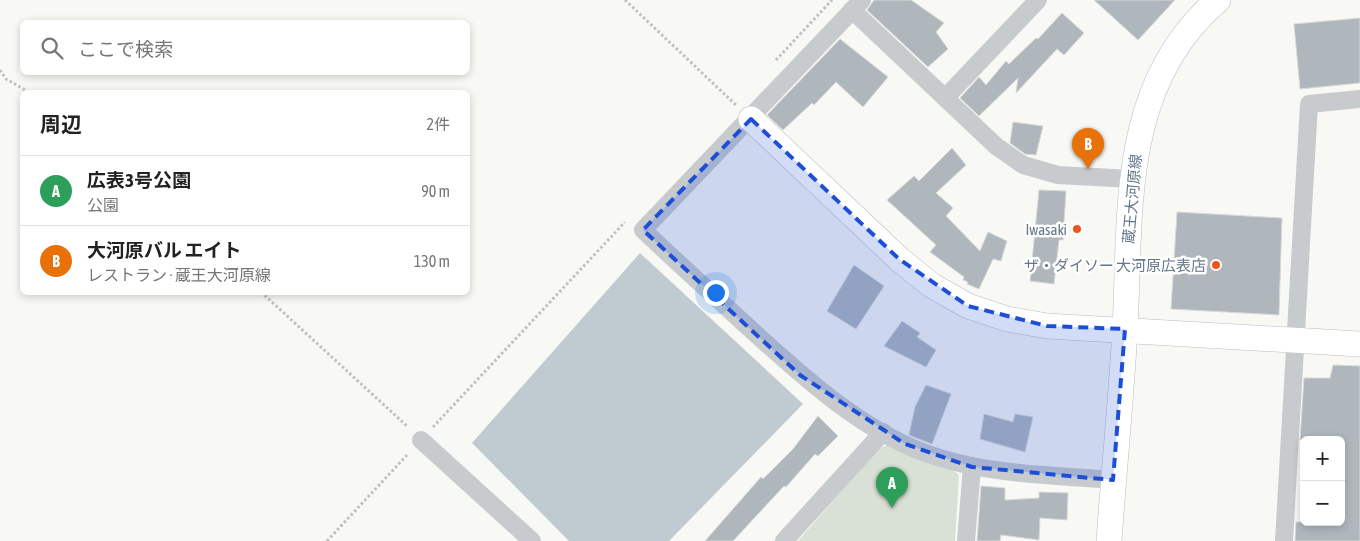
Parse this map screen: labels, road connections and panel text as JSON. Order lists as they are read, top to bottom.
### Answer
{
  "streets": {
    "street": ["蔵王大河原線"]
  },
  "places": ["Iwasaki", "ザ・ダイソー 大河原広表店"],
  "page": {
    "search": "ここで検索",
    "heading": ["周辺", "2件"],
    "pins": ["B", "A"],
    "list": [
      {
        "mark": "A",
        "name": "広表3号公園",
        "note": "公園",
        "value": "90 m"
      },
      {
        "mark": "B",
        "name": "大河原バル エイト",
        "note": "レストラン · 蔵王大河原線",
        "value": "130 m"
      }
    ],
    "map_buttons": ["+", "−"]
  }
}
